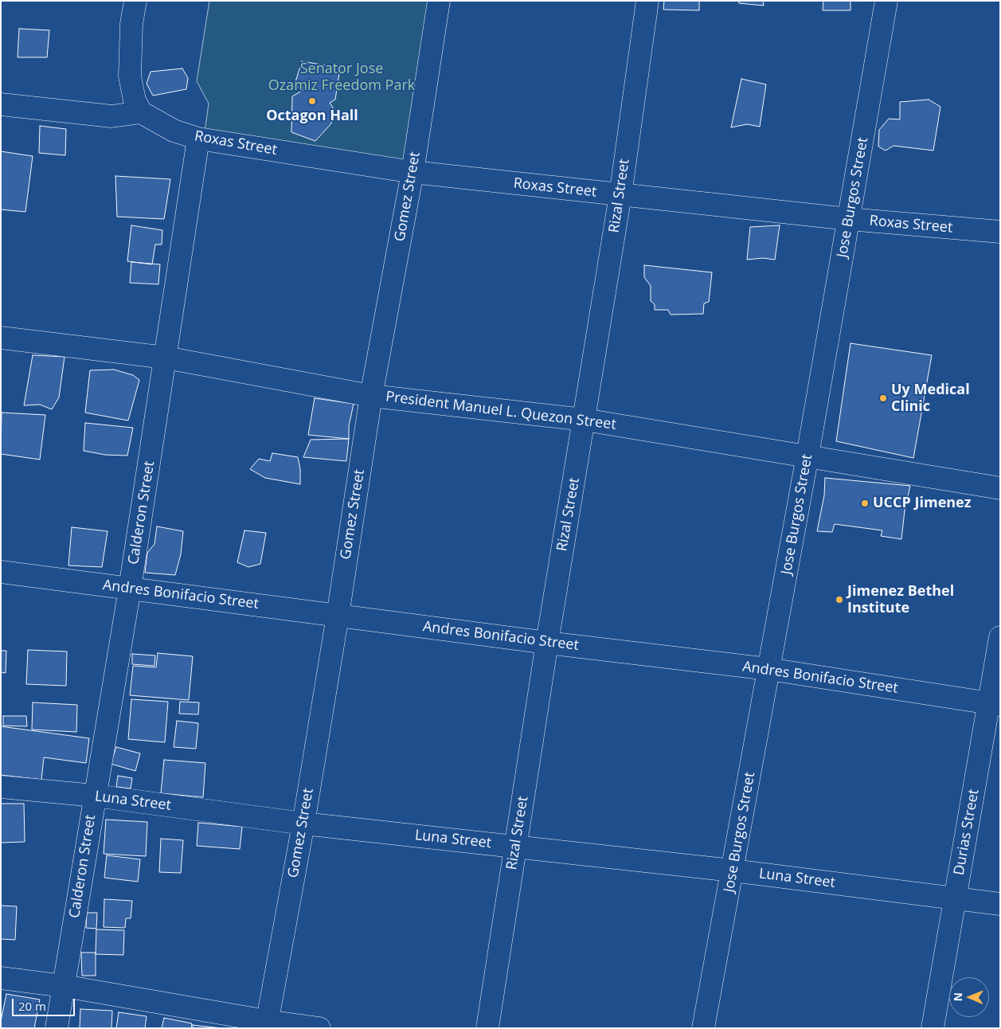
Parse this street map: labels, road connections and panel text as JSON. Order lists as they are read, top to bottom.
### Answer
{
  "streets": {
    "street": [
      "Roxas Street",
      "Rizal Street",
      "Gomez Street",
      "Jose Burgos Street",
      "President Manuel L. Quezon Street",
      "Calderon Street",
      "Andres Bonifacio Street",
      "Luna Street",
      "Durias Street"
    ]
  },
  "crossings": [
    ["Roxas Street", "Rizal Street"],
    ["Roxas Street", "Gomez Street"],
    ["Roxas Street", "Jose Burgos Street"],
    ["Roxas Street", "Calderon Street"],
    ["Rizal Street", "President Manuel L. Quezon Street"],
    ["Rizal Street", "Andres Bonifacio Street"],
    ["Rizal Street", "Luna Street"],
    ["Gomez Street", "President Manuel L. Quezon Street"],
    ["Gomez Street", "Andres Bonifacio Street"],
    ["Gomez Street", "Luna Street"],
    ["Jose Burgos Street", "President Manuel L. Quezon Street"],
    ["Jose Burgos Street", "Andres Bonifacio Street"],
    ["Jose Burgos Street", "Luna Street"],
    ["President Manuel L. Quezon Street", "Calderon Street"],
    ["Calderon Street", "Andres Bonifacio Street"],
    ["Calderon Street", "Luna Street"],
    ["Andres Bonifacio Street", "Durias Street"],
    ["Luna Street", "Durias Street"]
  ],
  "parks": ["Senator Jose Ozamiz Freedom Park"],
  "places": [
    "Octagon Hall",
    "Uy Medical Clinic",
    "UCCP Jimenez",
    "Jimenez Bethel Institute"
  ],
  "scale_bar": "20 m",
  "north": "left"
}
